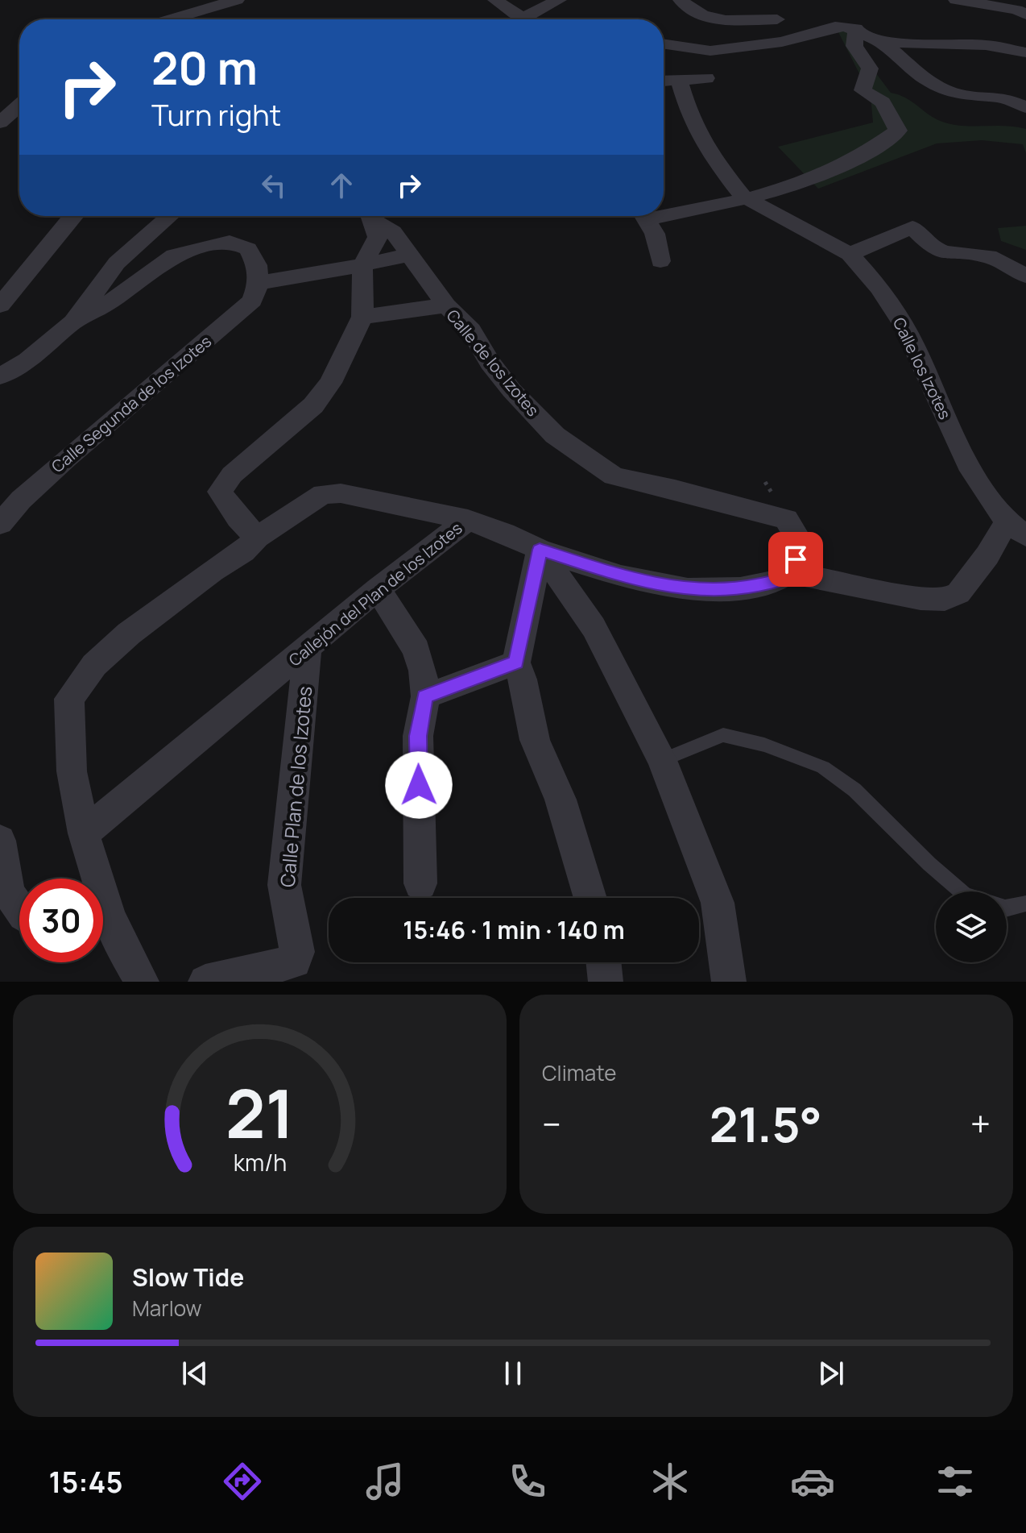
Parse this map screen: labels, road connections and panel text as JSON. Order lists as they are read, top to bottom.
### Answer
{
  "streets": {
    "street": [
      "Calle de los Izotes",
      "Calle los Izotes",
      "Calle Segunda de los Izotes",
      "Callejón del Plan de los Izotes",
      "Calle Plan de los Izotes"
    ]
  },
  "crossings": [
    ["Calle de los Izotes", "Callejón del Plan de los Izotes"],
    ["Callejón del Plan de los Izotes", "Calle Plan de los Izotes"]
  ],
  "page": {
    "turn": ["20 m", "Turn right"],
    "limit": "30",
    "trip": "15:46 · 1 min · 140 m",
    "tile": "Climate",
    "heat": ["−", "21.5°", "+"],
    "song": ["Slow Tide", "Marlow"],
    "tabs": "15:45",
    "gauge": ["21", "km/h"]
  }
}
